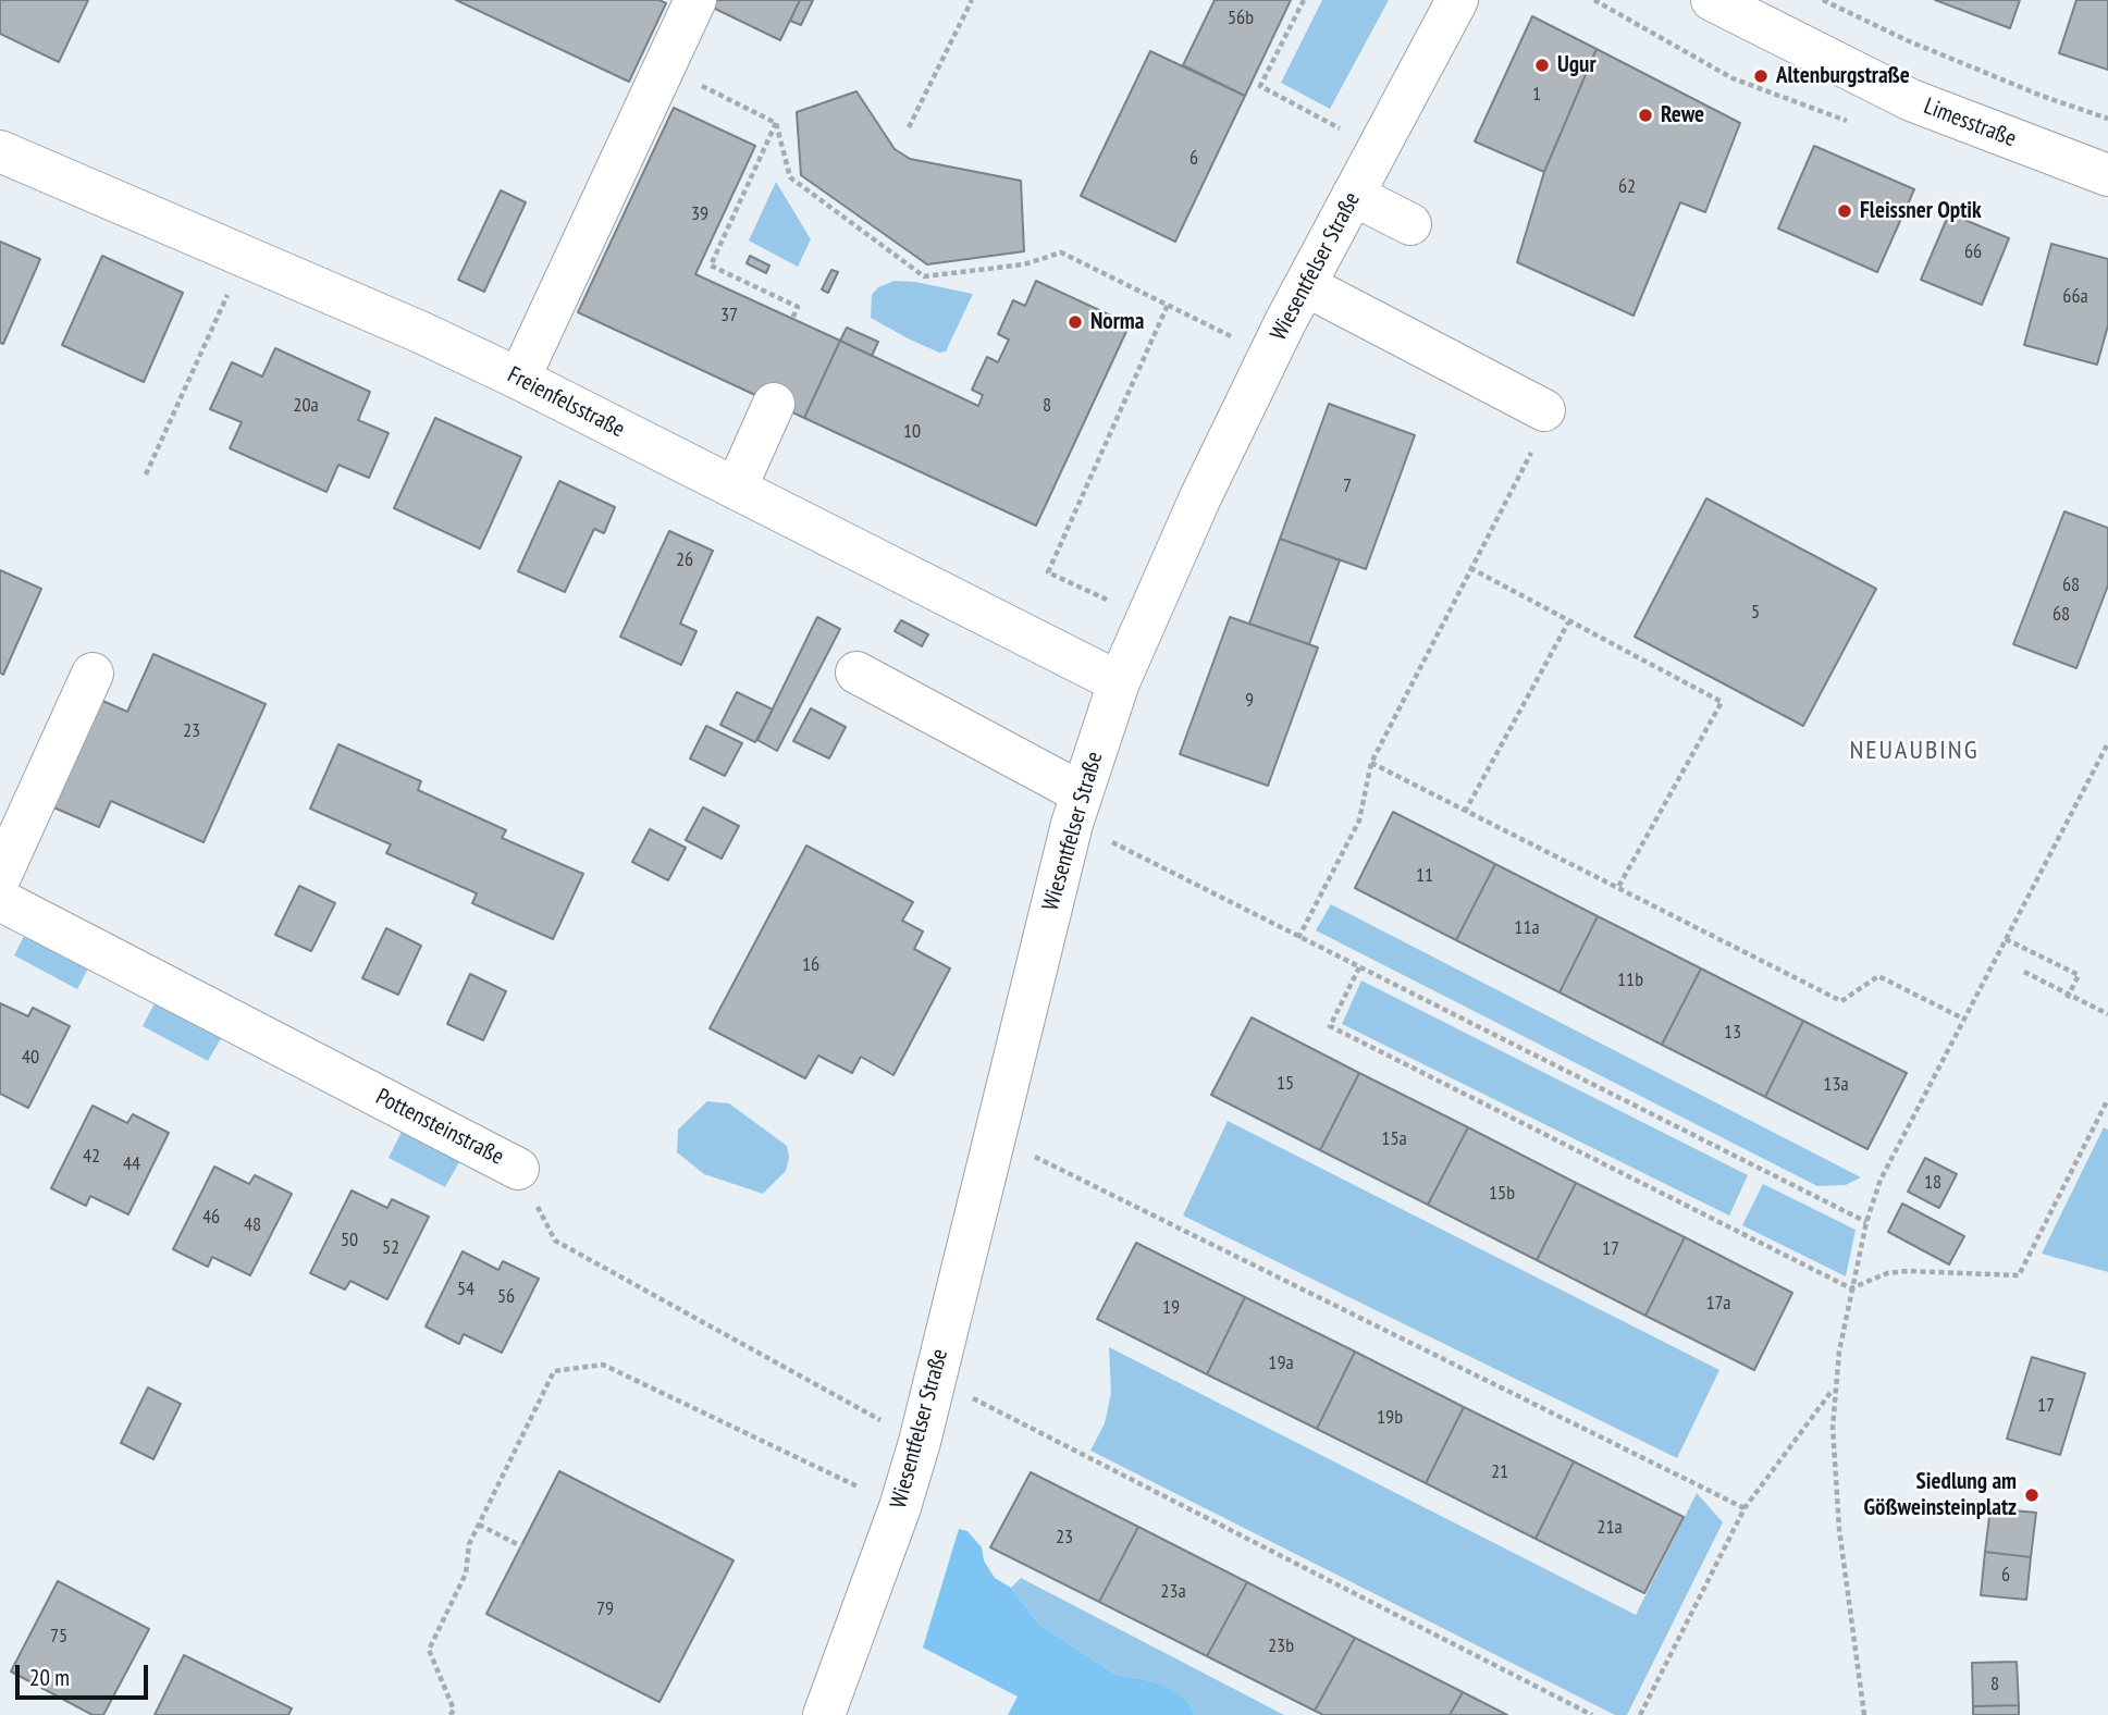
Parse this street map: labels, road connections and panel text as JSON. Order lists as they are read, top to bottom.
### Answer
{
  "streets": {
    "street": [
      "Limesstraße",
      "Wiesentfelser Straße",
      "Freienfelsstraße",
      "Pottensteinstraße"
    ]
  },
  "crossings": [
    ["Wiesentfelser Straße", "Freienfelsstraße"],
    ["Wiesentfelser Straße", "Pottensteinstraße"]
  ],
  "districts": ["NEUAUBING"],
  "places": [
    "Ugur",
    "Altenburgstraße",
    "Rewe",
    "Fleissner Optik",
    "Norma",
    "Siedlung am Gößweinsteinplatz"
  ],
  "house_numbers": [
    "56b",
    "1",
    "6",
    "62",
    "39",
    "66",
    "66a",
    "37",
    "20a",
    "8",
    "10",
    "7",
    "26",
    "68",
    "5",
    "68",
    "9",
    "23",
    "11",
    "11a",
    "16",
    "11b",
    "13",
    "40",
    "15",
    "13a",
    "15a",
    "42",
    "44",
    "18",
    "15b",
    "46",
    "48",
    "50",
    "52",
    "17",
    "54",
    "56",
    "17a",
    "19",
    "19a",
    "17",
    "19b",
    "21",
    "21a",
    "23",
    "6",
    "23a",
    "79",
    "75",
    "23b",
    "8"
  ],
  "scale_bar": "20 m"
}
